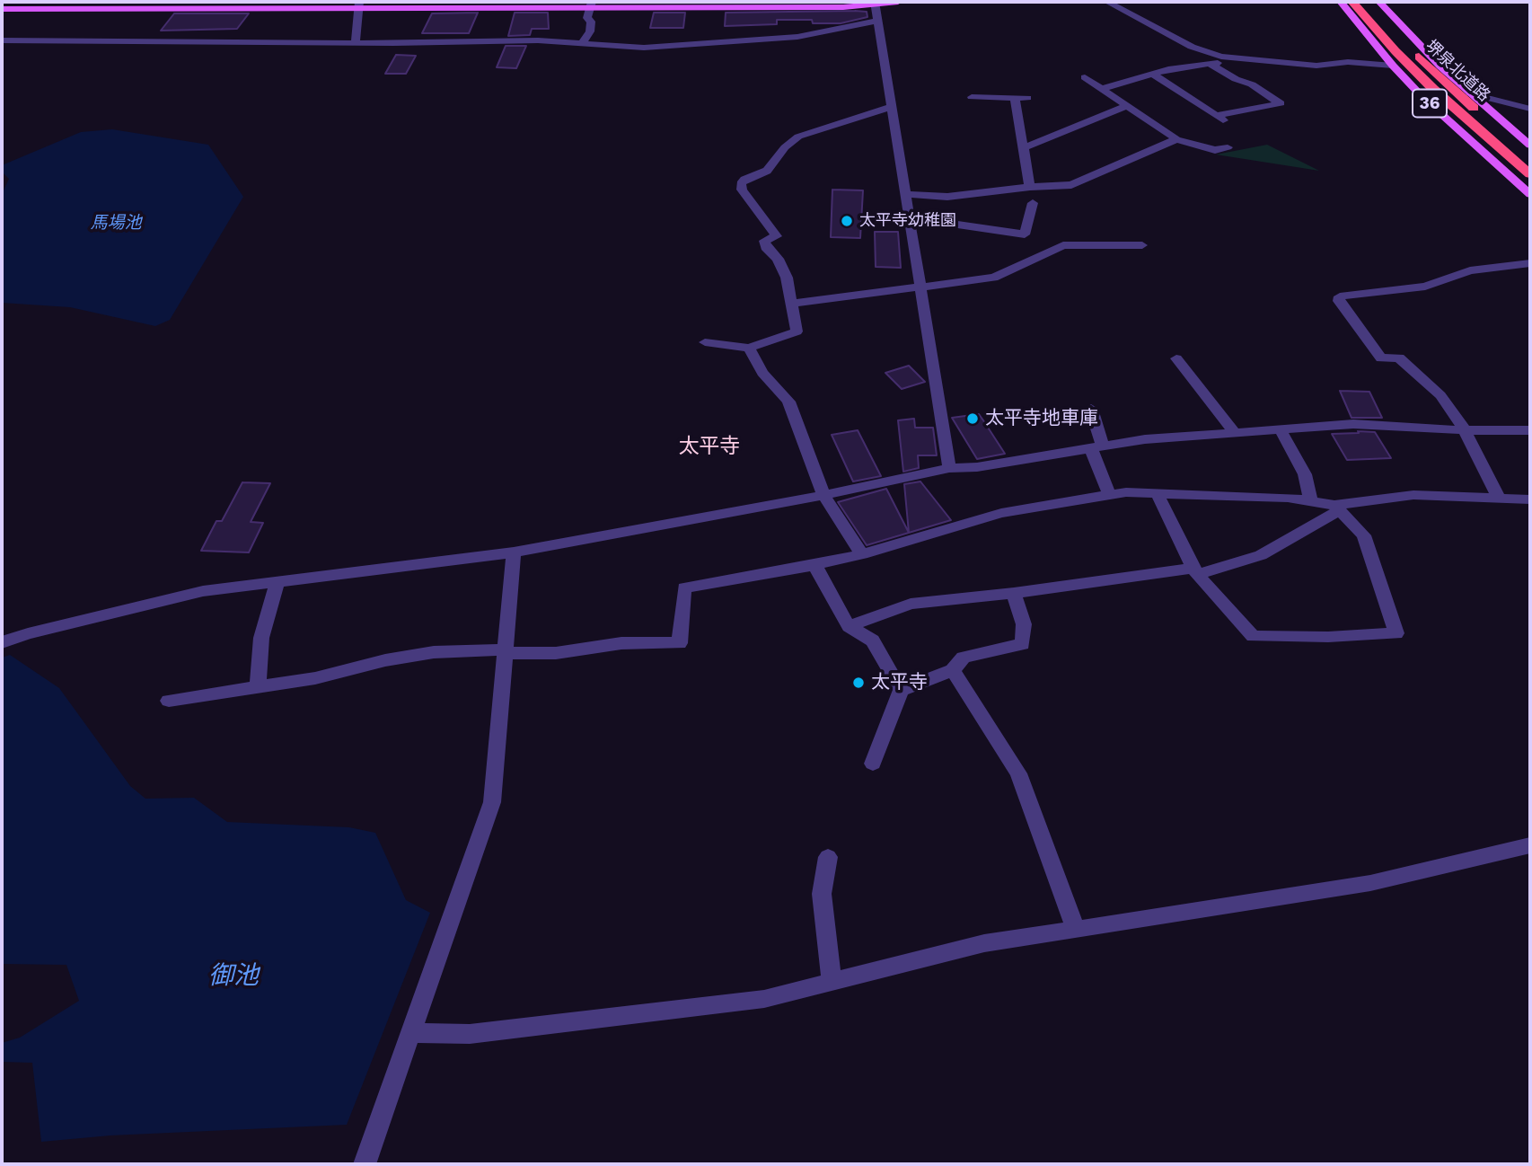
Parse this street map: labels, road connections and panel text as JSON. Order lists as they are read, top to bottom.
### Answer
{
  "streets": {
    "highway": ["堺泉北道路"],
    "main road": ["36"]
  },
  "districts": ["太平寺"],
  "water": ["馬場池", "御池"],
  "places": ["太平寺幼稚園", "太平寺地車庫", "太平寺"]
}
